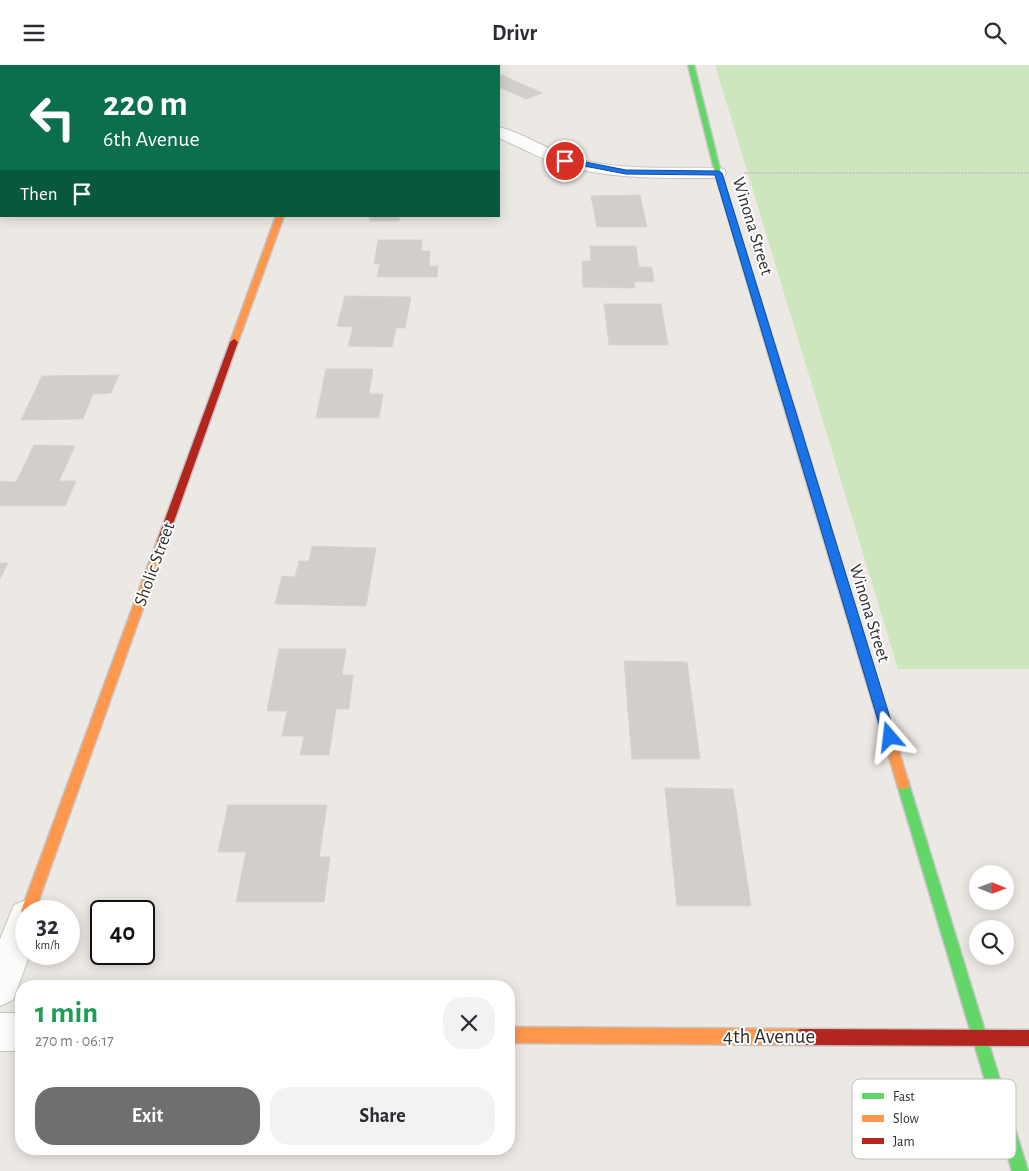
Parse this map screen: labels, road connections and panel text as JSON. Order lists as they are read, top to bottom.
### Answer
{
  "streets": {
    "street": ["Winona Street", "Sholic Street", "4th Avenue"]
  },
  "crossings": [
    ["Winona Street", "4th Avenue"]
  ],
  "legend": ["Fast", "Slow", "Jam"],
  "north": "right",
  "page": {
    "header": "Drivr",
    "turn": ["220 m", "6th Avenue"],
    "then": "Then",
    "speed": "32 km/h",
    "limit": "40",
    "heading": ["1 min", "270 m · 06:17"],
    "buttons": ["Exit", "Share"]
  }
}
